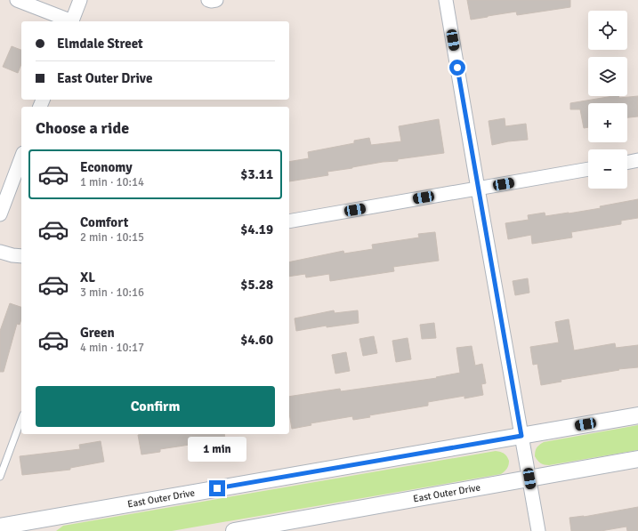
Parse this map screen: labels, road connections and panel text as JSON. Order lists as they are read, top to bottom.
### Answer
{
  "streets": {
    "street": ["East Outer Drive"]
  },
  "page": {
    "map_buttons": ["+", "−"],
    "banner": ["Elmdale Street", "East Outer Drive"],
    "heading": "Choose a ride",
    "list": [
      {
        "name": "Economy",
        "note": "1 min · 10:14",
        "value": "$3.11"
      },
      {
        "name": "Comfort",
        "note": "2 min · 10:15",
        "value": "$4.19"
      },
      {
        "name": "XL",
        "note": "3 min · 10:16",
        "value": "$5.28"
      },
      {
        "name": "Green",
        "note": "4 min · 10:17",
        "value": "$4.60"
      }
    ],
    "buttons": "Confirm",
    "bubble": "1 min"
  }
}
